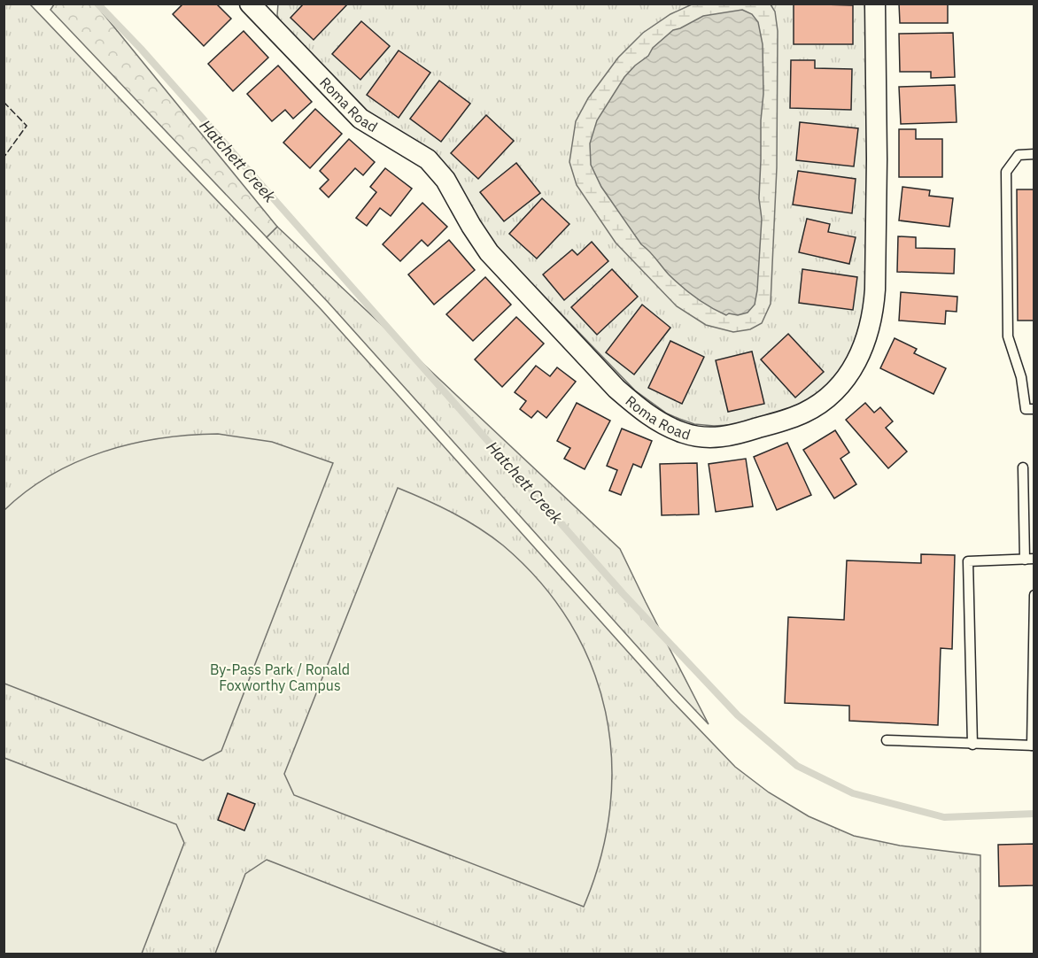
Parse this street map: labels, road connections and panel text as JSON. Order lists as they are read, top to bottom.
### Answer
{
  "streets": {
    "street": ["Roma Road"]
  },
  "water": ["Hatchett Creek"],
  "parks": ["By-Pass Park / Ronald Foxworthy Campus"]
}
